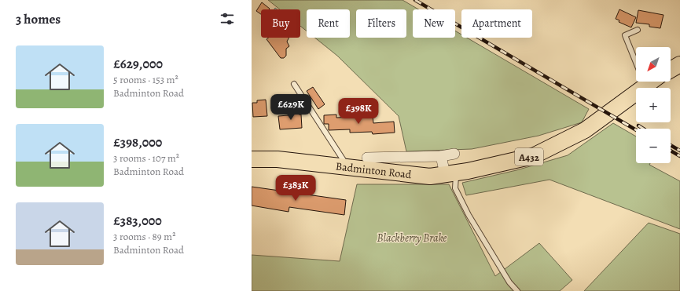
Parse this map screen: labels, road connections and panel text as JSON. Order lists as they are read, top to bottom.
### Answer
{
  "streets": {
    "main road": ["A432", "Badminton Road"]
  },
  "parks": ["Blackberry Brake"],
  "north": "bottom left",
  "page": {
    "heading": "3 homes",
    "chip": [
      "Buy",
      "Rent",
      "Filters",
      "New",
      "Apartment"
    ],
    "list": [
      {
        "name": "£629,000",
        "note": "5 rooms · 153 m² · Badminton Road"
      },
      {
        "name": "£398,000",
        "note": "3 rooms · 107 m² · Badminton Road"
      },
      {
        "name": "£383,000",
        "note": "3 rooms · 89 m² · Badminton Road"
      }
    ],
    "map_buttons": ["+", "−"],
    "price": ["£629K", "£398K", "£383K"]
  }
}
